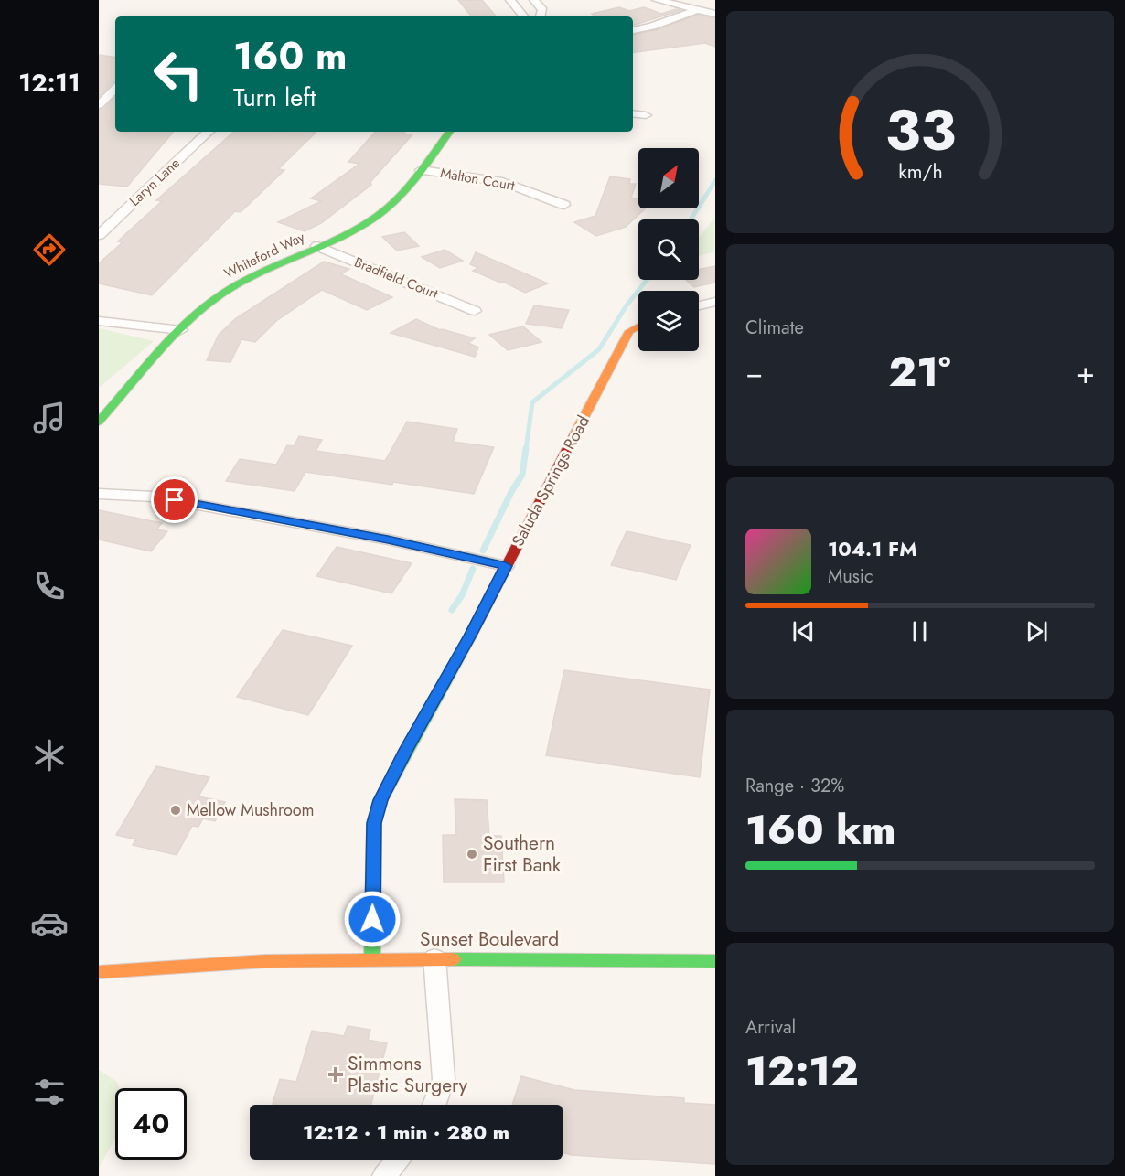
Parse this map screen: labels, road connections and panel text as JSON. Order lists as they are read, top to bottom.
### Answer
{
  "streets": {
    "street": [
      "Malton Court",
      "Laryn Lane",
      "Whiteford Way",
      "Bradfield Court",
      "Saluda Springs Road",
      "Sunset Boulevard"
    ]
  },
  "crossings": [
    ["Malton Court", "Whiteford Way"],
    ["Whiteford Way", "Bradfield Court"],
    ["Saluda Springs Road", "Sunset Boulevard"]
  ],
  "places": {
    "other": ["Mellow Mushroom", "Southern First Bank"],
    "health": ["Simmons Plastic Surgery"]
  },
  "north": "top right",
  "page": {
    "tabs": "12:11",
    "turn": ["160 m", "Turn left"],
    "tile": [
      "Climate",
      ["Range · 32%", "160 km"],
      ["Arrival", "12:12"]
    ],
    "heat": ["−", "21°", "+"],
    "song": ["104.1 FM", "Music"],
    "limit": "40",
    "trip": "12:12 · 1 min · 280 m",
    "gauge": ["33", "km/h"]
  }
}
